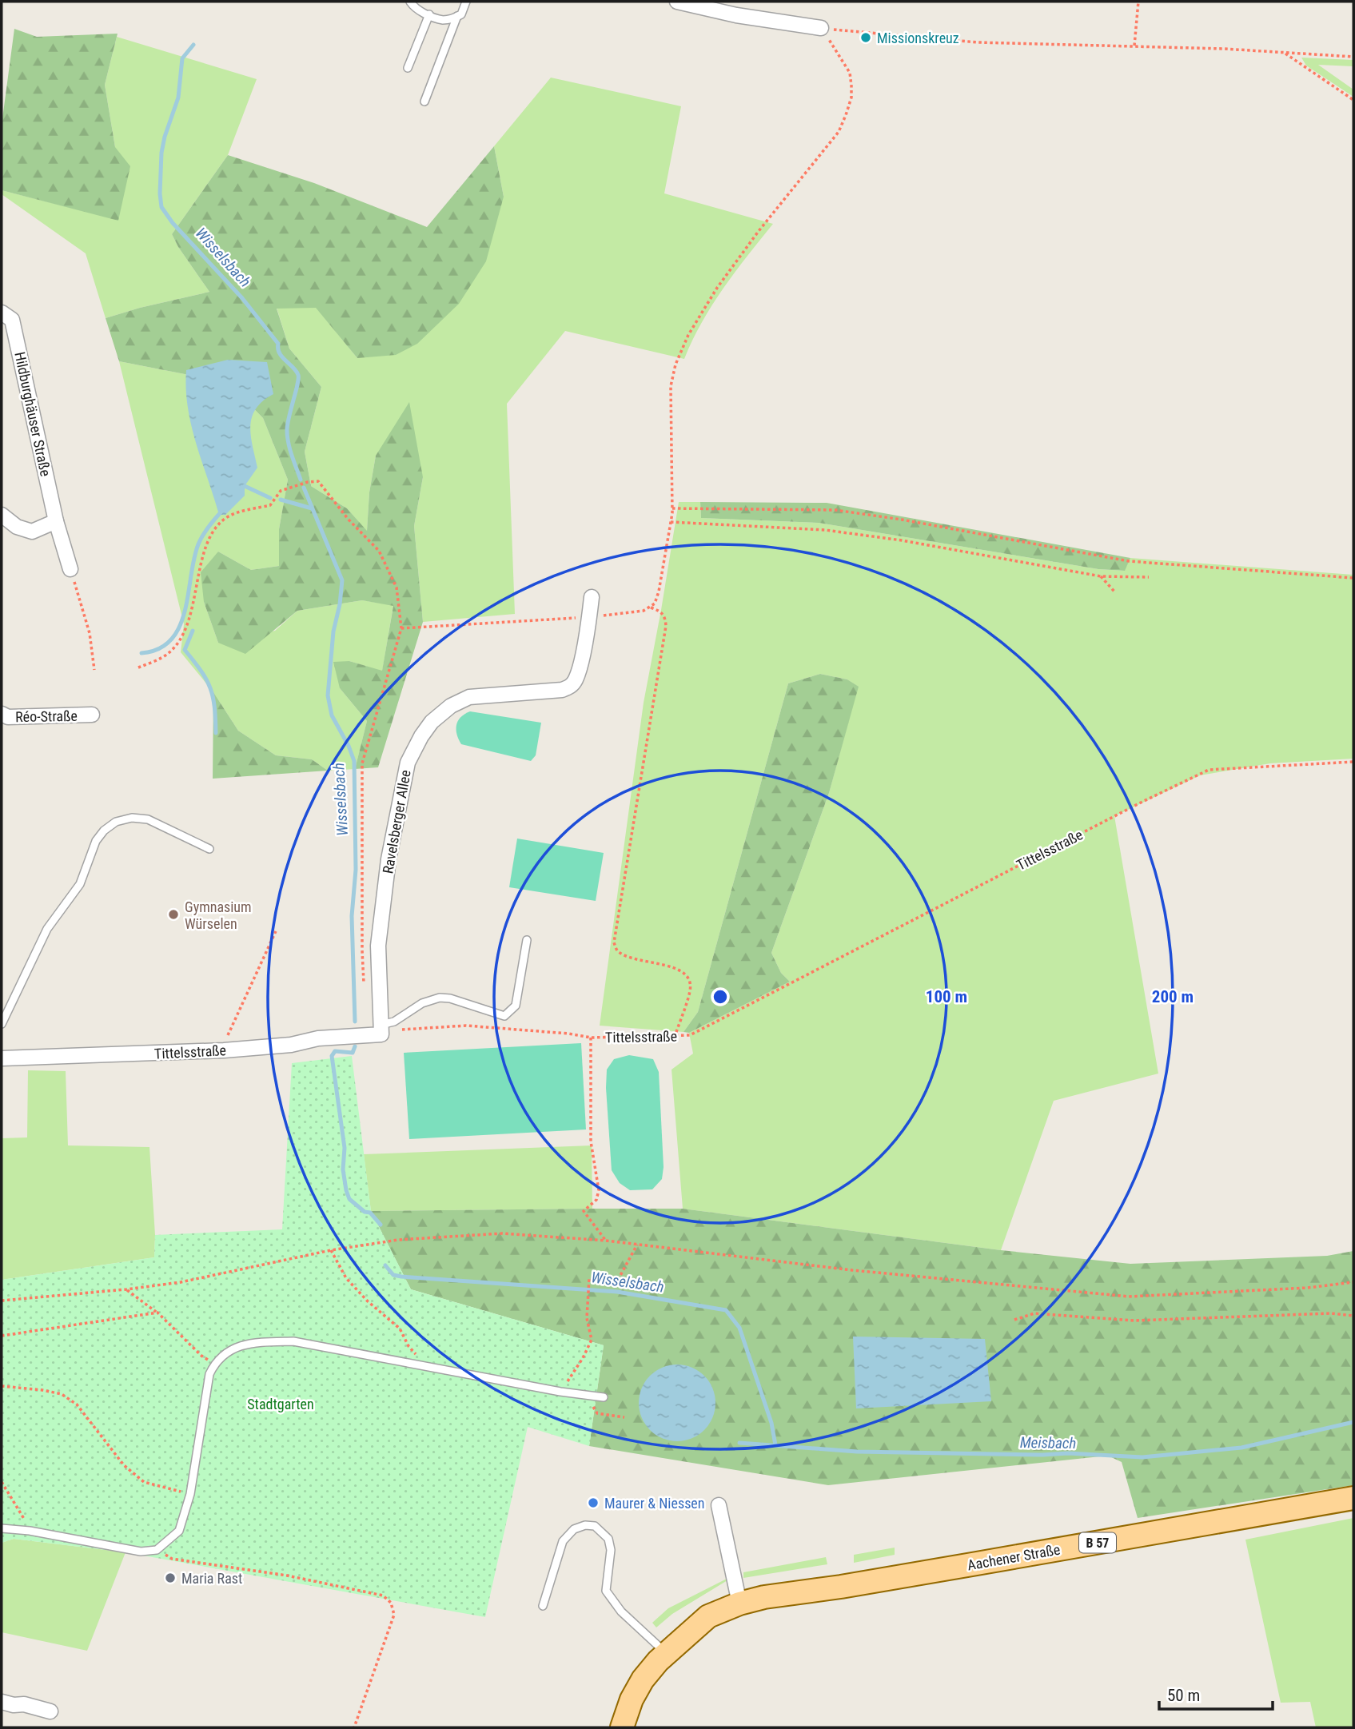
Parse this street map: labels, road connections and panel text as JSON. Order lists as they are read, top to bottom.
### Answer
{
  "streets": {
    "main road": ["B 57", "Aachener Straße"],
    "street": [
      "Hildburghäuser Straße",
      "Réo-Straße",
      "Ravelsberger Allee",
      "Tittelsstraße"
    ]
  },
  "crossings": [
    ["Ravelsberger Allee", "Tittelsstraße"]
  ],
  "water": ["Wisselsbach", "Meisbach"],
  "parks": ["Stadtgarten"],
  "places": [
    "Missionskreuz",
    "Gymnasium Würselen",
    "Maurer & Niessen",
    "Maria Rast"
  ],
  "scale_bar": "50 m",
  "rings": ["100 m", "200 m"]
}
